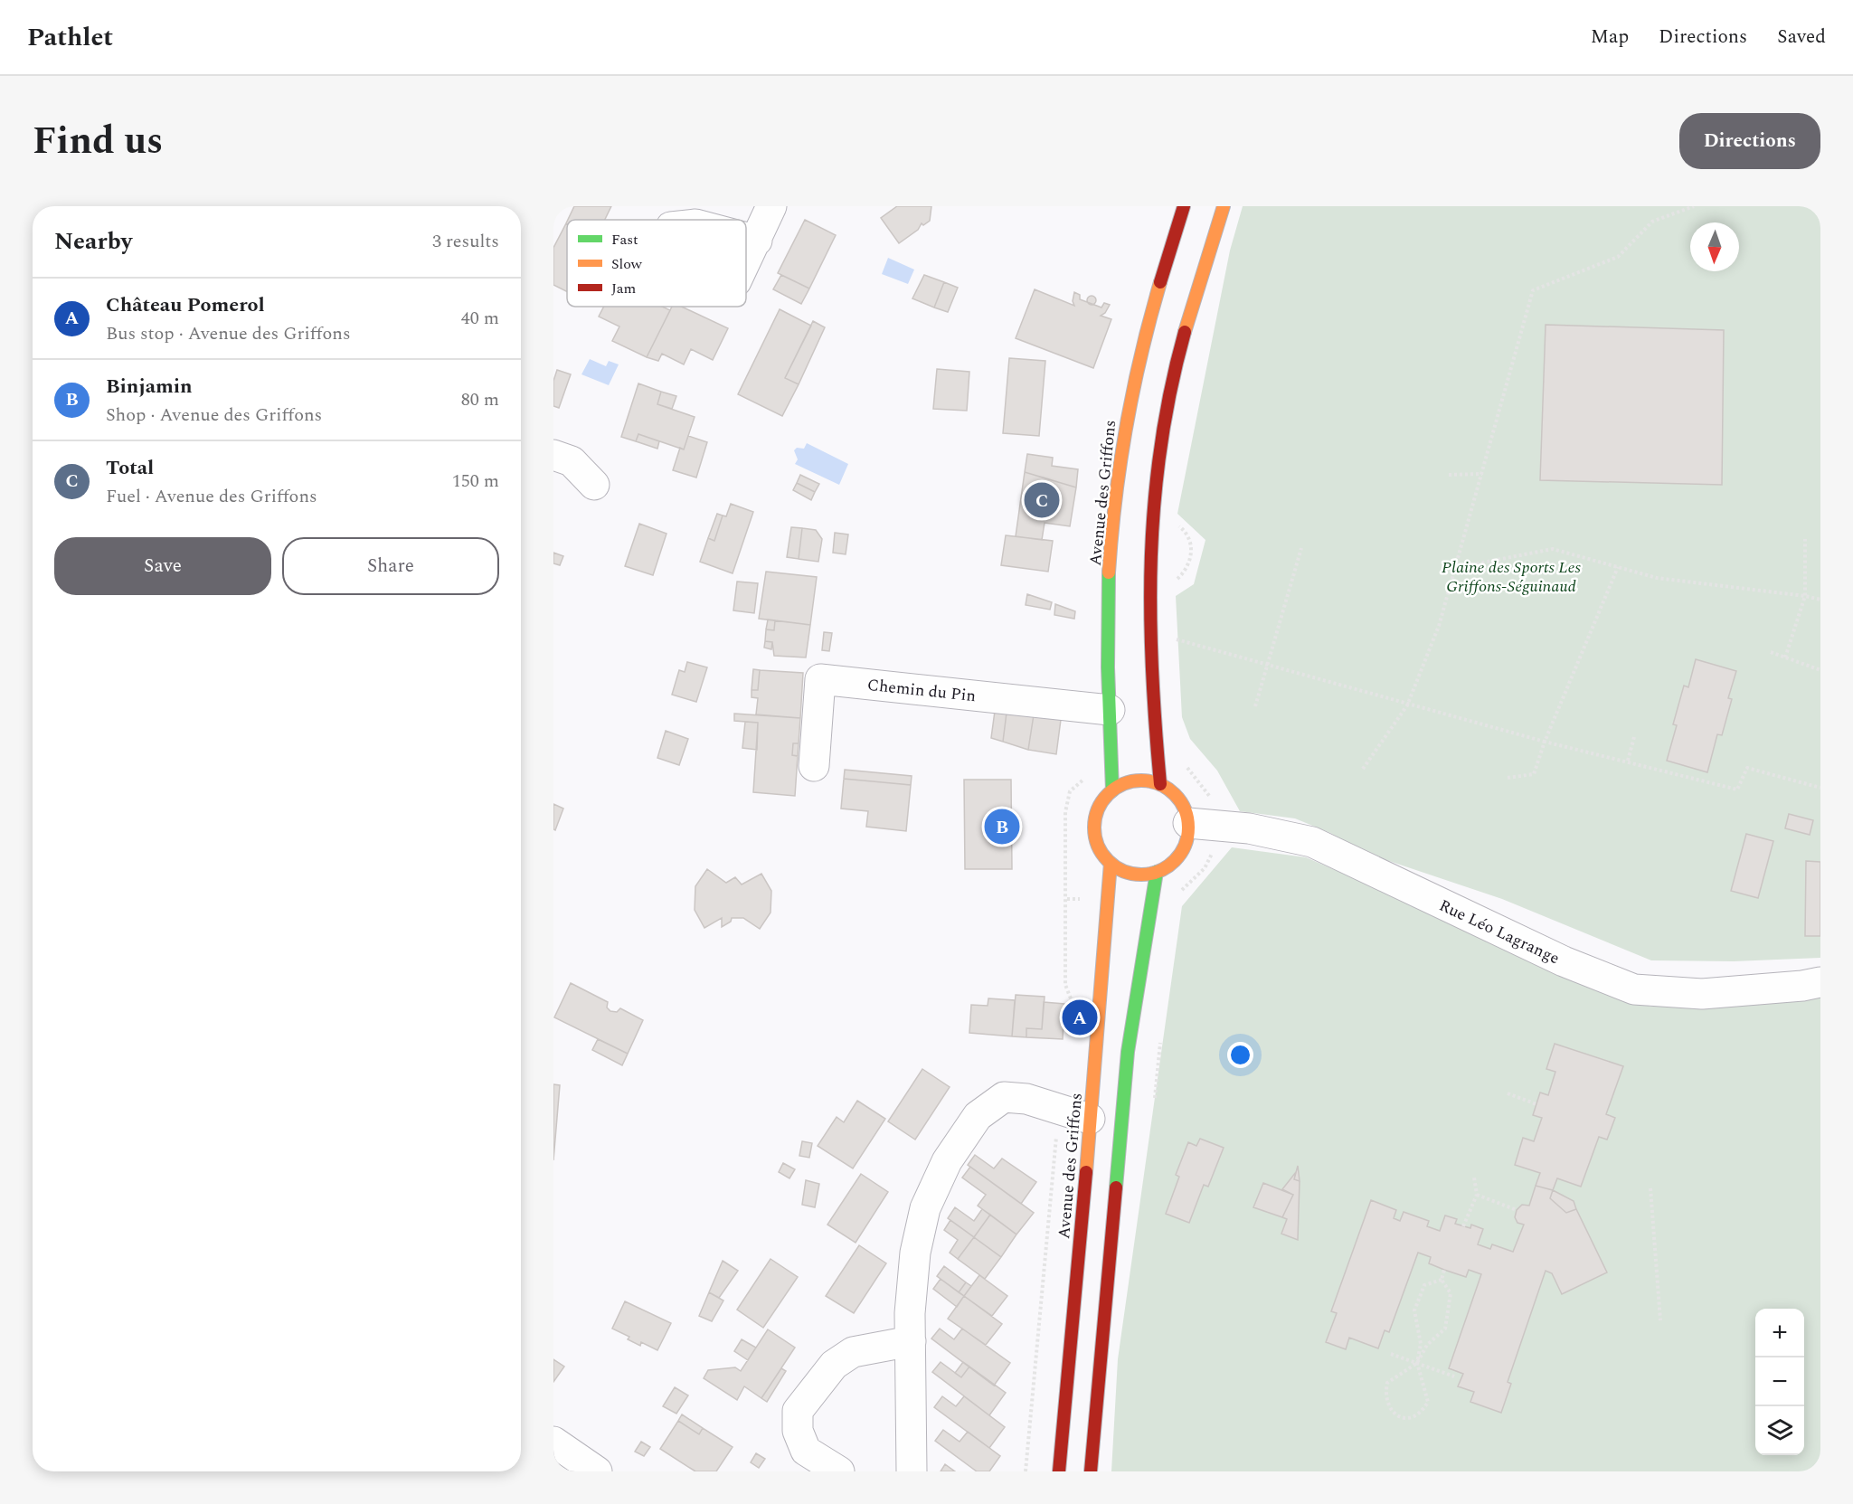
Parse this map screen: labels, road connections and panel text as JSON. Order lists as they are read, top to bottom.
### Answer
{
  "streets": {
    "street": ["Avenue des Griffons", "Chemin du Pin", "Rue Léo Lagrange"]
  },
  "crossings": [
    ["Avenue des Griffons", "Chemin du Pin"],
    ["Avenue des Griffons", "Rue Léo Lagrange"]
  ],
  "parks": ["Plaine des Sports Les Griffons-Séguinaud"],
  "legend": ["Fast", "Slow", "Jam"],
  "north": "bottom",
  "page": {
    "header": "Pathlet",
    "nav": ["Map", "Directions", "Saved"],
    "title": "Find us",
    "buttons": [
      "Directions",
      ["Save", "Share"]
    ],
    "heading": ["Nearby", "3 results"],
    "list": [
      {
        "mark": "A",
        "name": "Château Pomerol",
        "note": "Bus stop · Avenue des Griffons",
        "value": "40 m"
      },
      {
        "mark": "B",
        "name": "Binjamin",
        "note": "Shop · Avenue des Griffons",
        "value": "80 m"
      },
      {
        "mark": "C",
        "name": "Total",
        "note": "Fuel · Avenue des Griffons",
        "value": "150 m"
      }
    ],
    "pins": ["C", "B", "A"],
    "map_buttons": ["+", "−"]
  }
}
